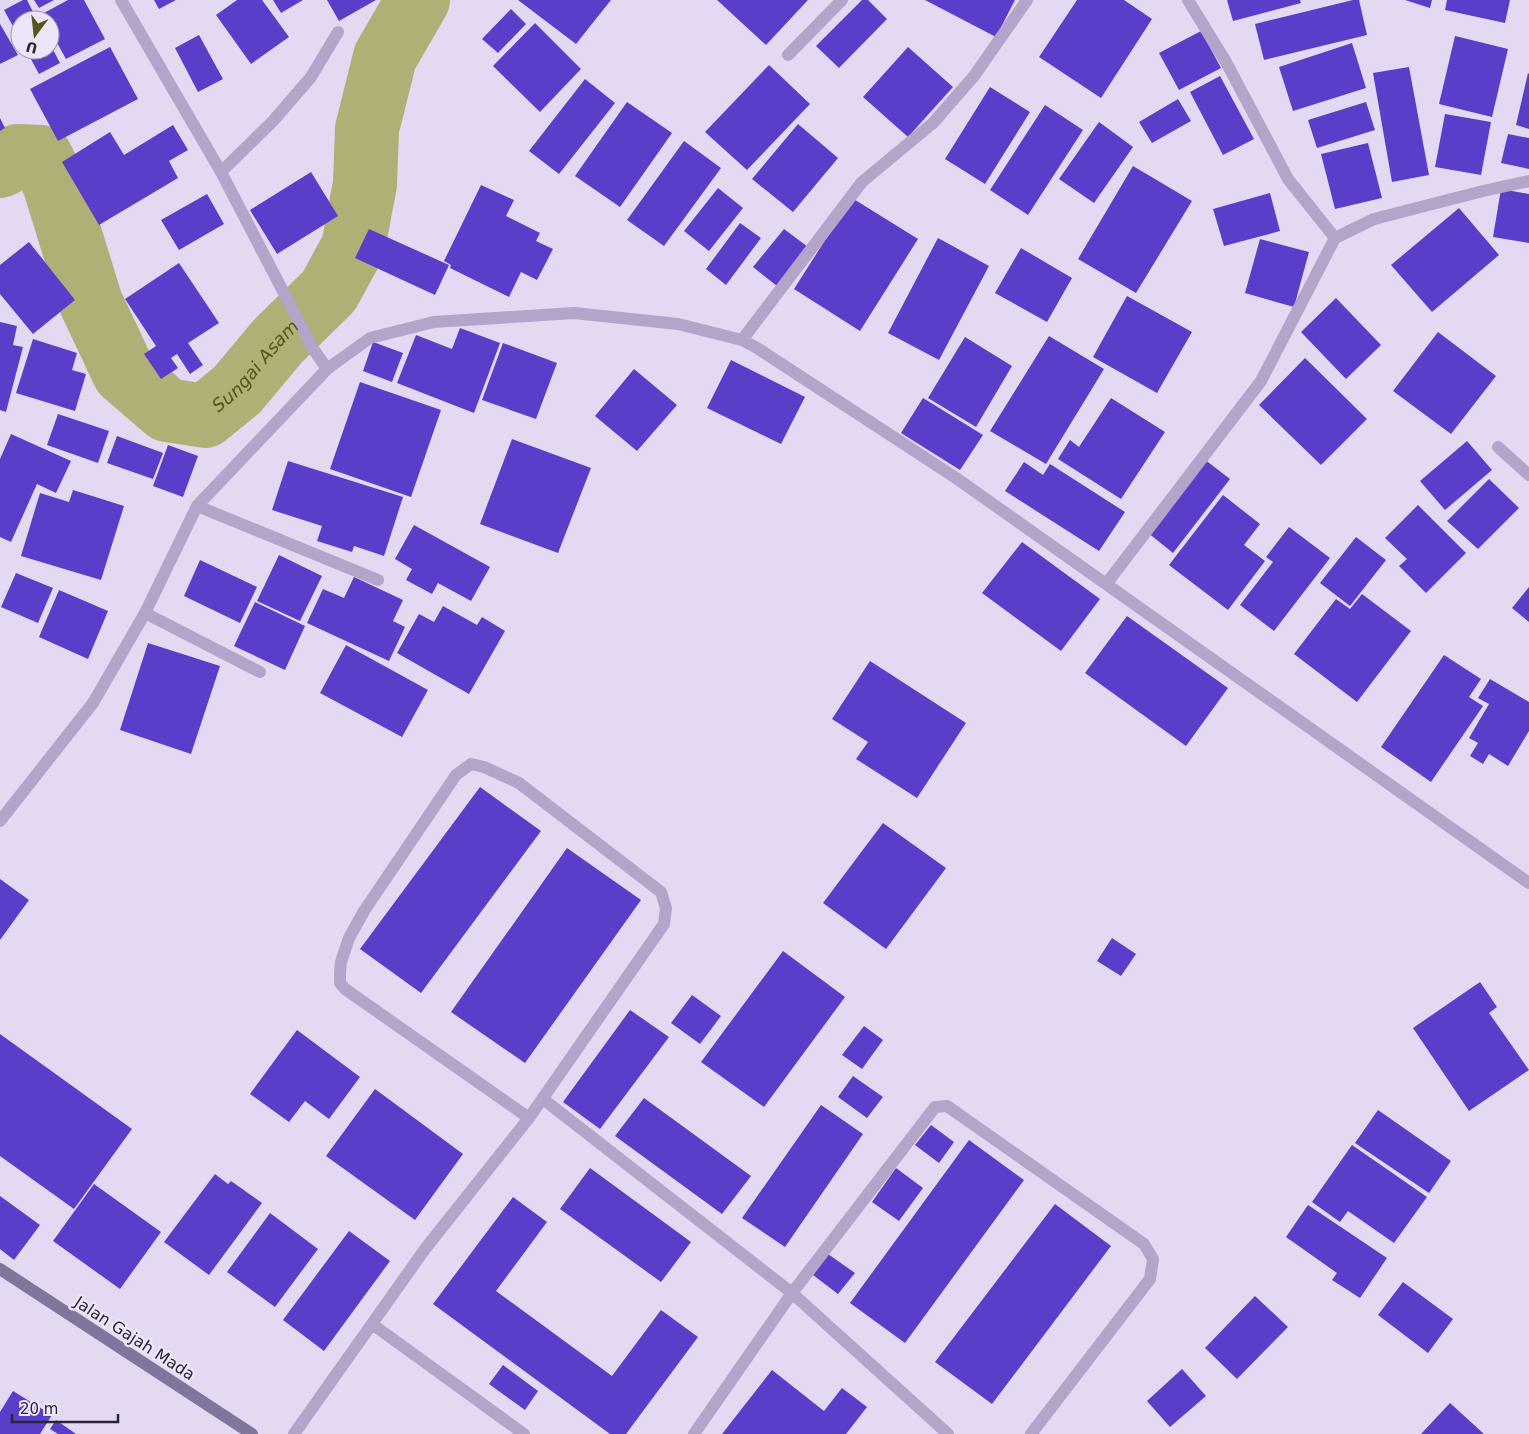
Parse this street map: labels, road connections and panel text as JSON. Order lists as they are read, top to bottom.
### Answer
{
  "streets": {
    "main road": ["Jalan Gajah Mada"]
  },
  "water": ["Sungai Asam"],
  "scale_bar": "20 m",
  "north": "bottom"
}
